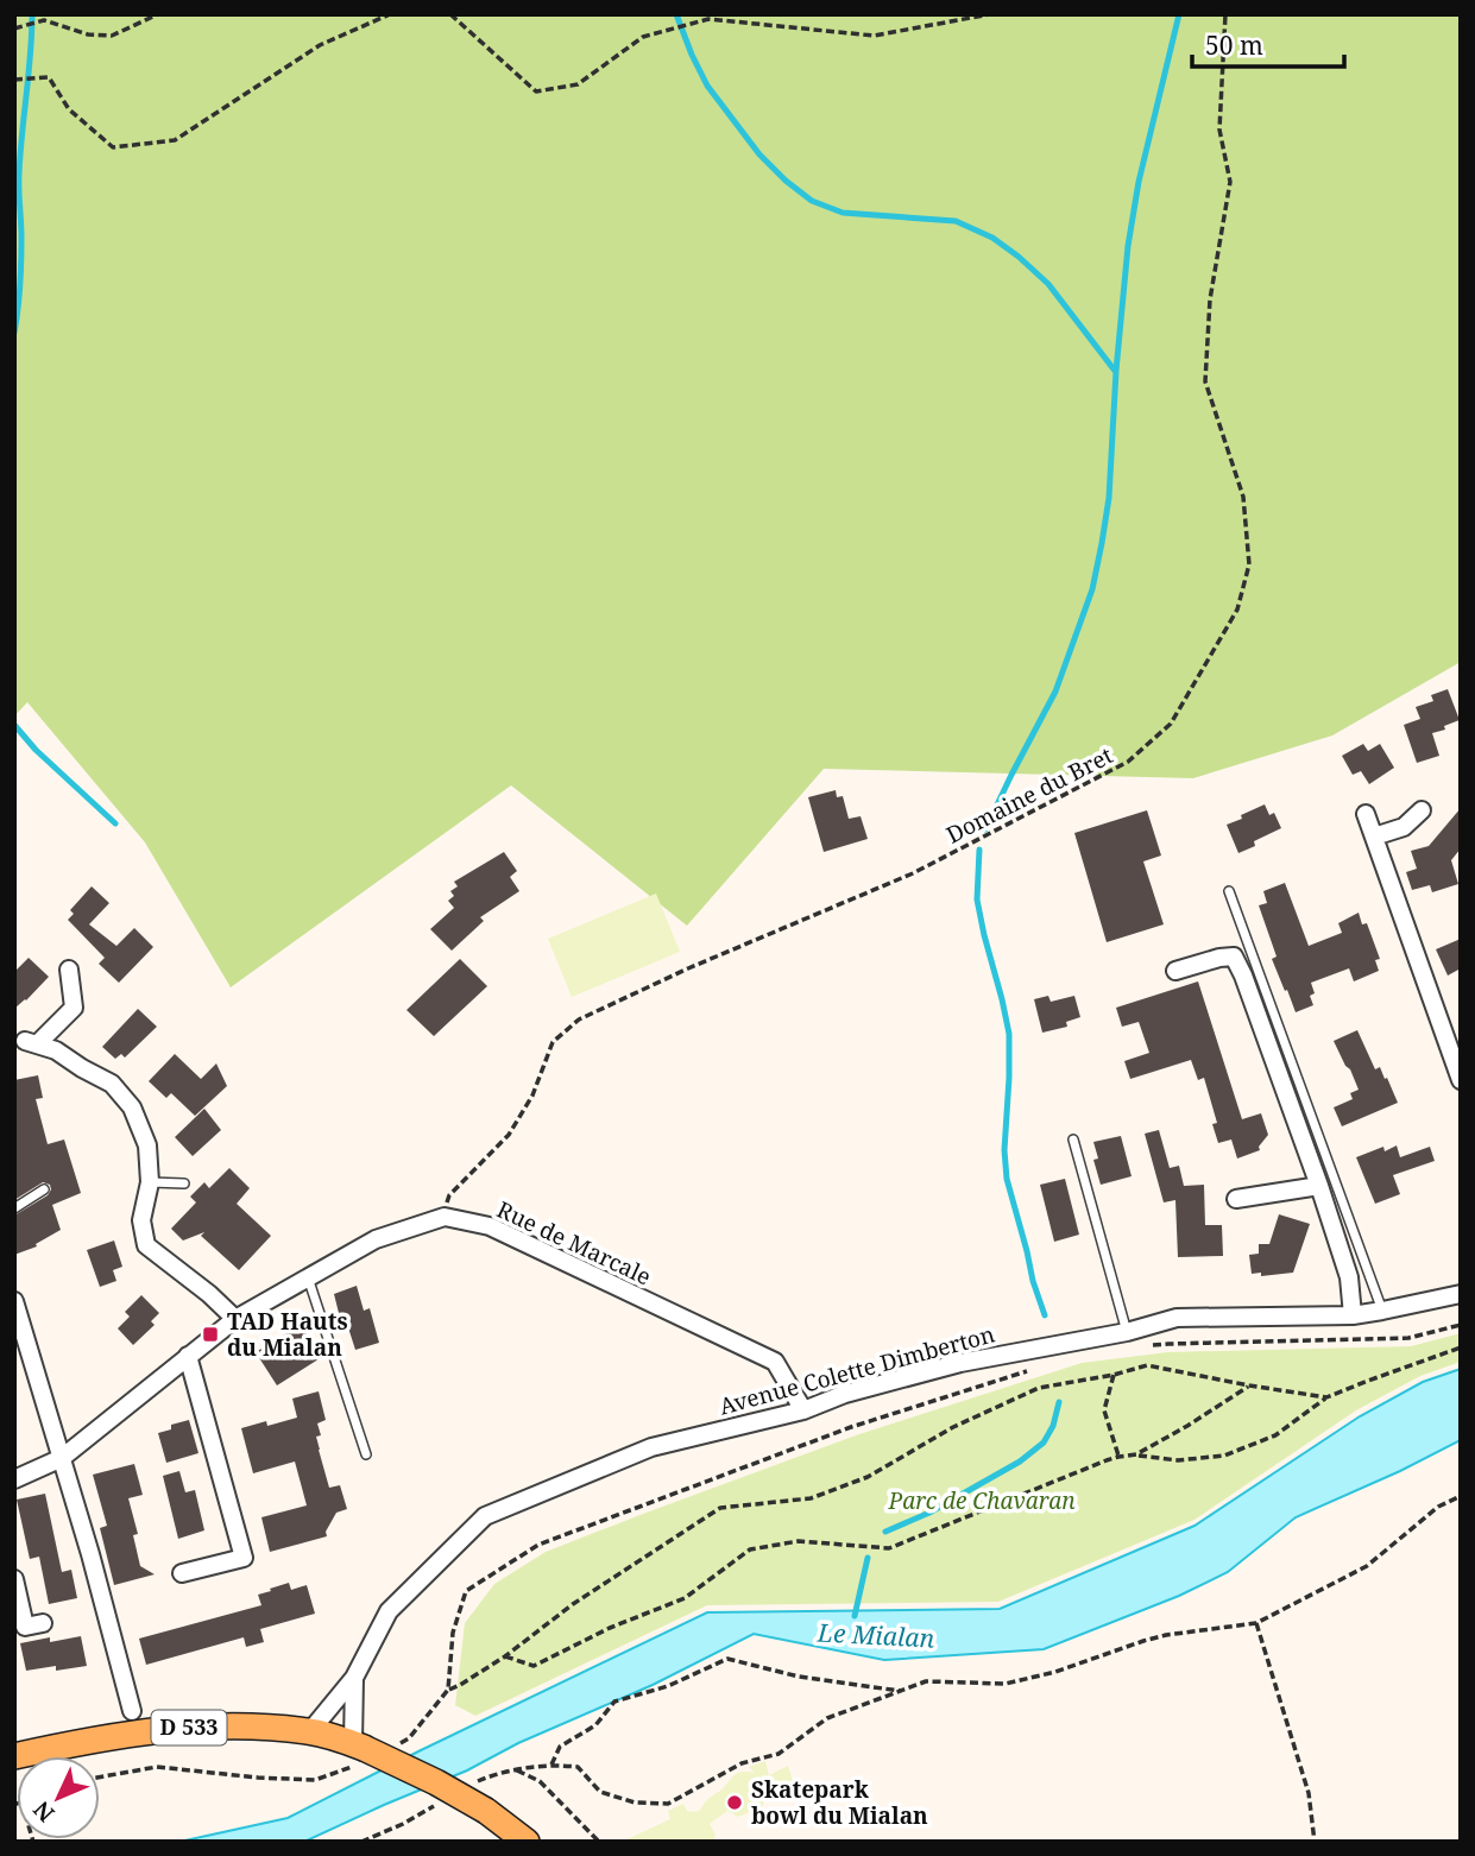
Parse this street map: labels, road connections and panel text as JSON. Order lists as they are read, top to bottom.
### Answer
{
  "streets": {
    "main road": ["D 533"],
    "street": ["Rue de Marcale", "Avenue Colette Dimberton"],
    "path": ["Domaine du Bret"]
  },
  "crossings": [
    ["Domaine du Bret", "Rue de Marcale"],
    ["Rue de Marcale", "Avenue Colette Dimberton"],
    ["Avenue Colette Dimberton", "D 533"]
  ],
  "water": ["Le Mialan"],
  "parks": ["Parc de Chavaran"],
  "places": {
    "transit": ["TAD Hauts du Mialan"],
    "other": ["Skatepark bowl du Mialan"]
  },
  "scale_bar": "50 m",
  "north": "bottom left"
}
